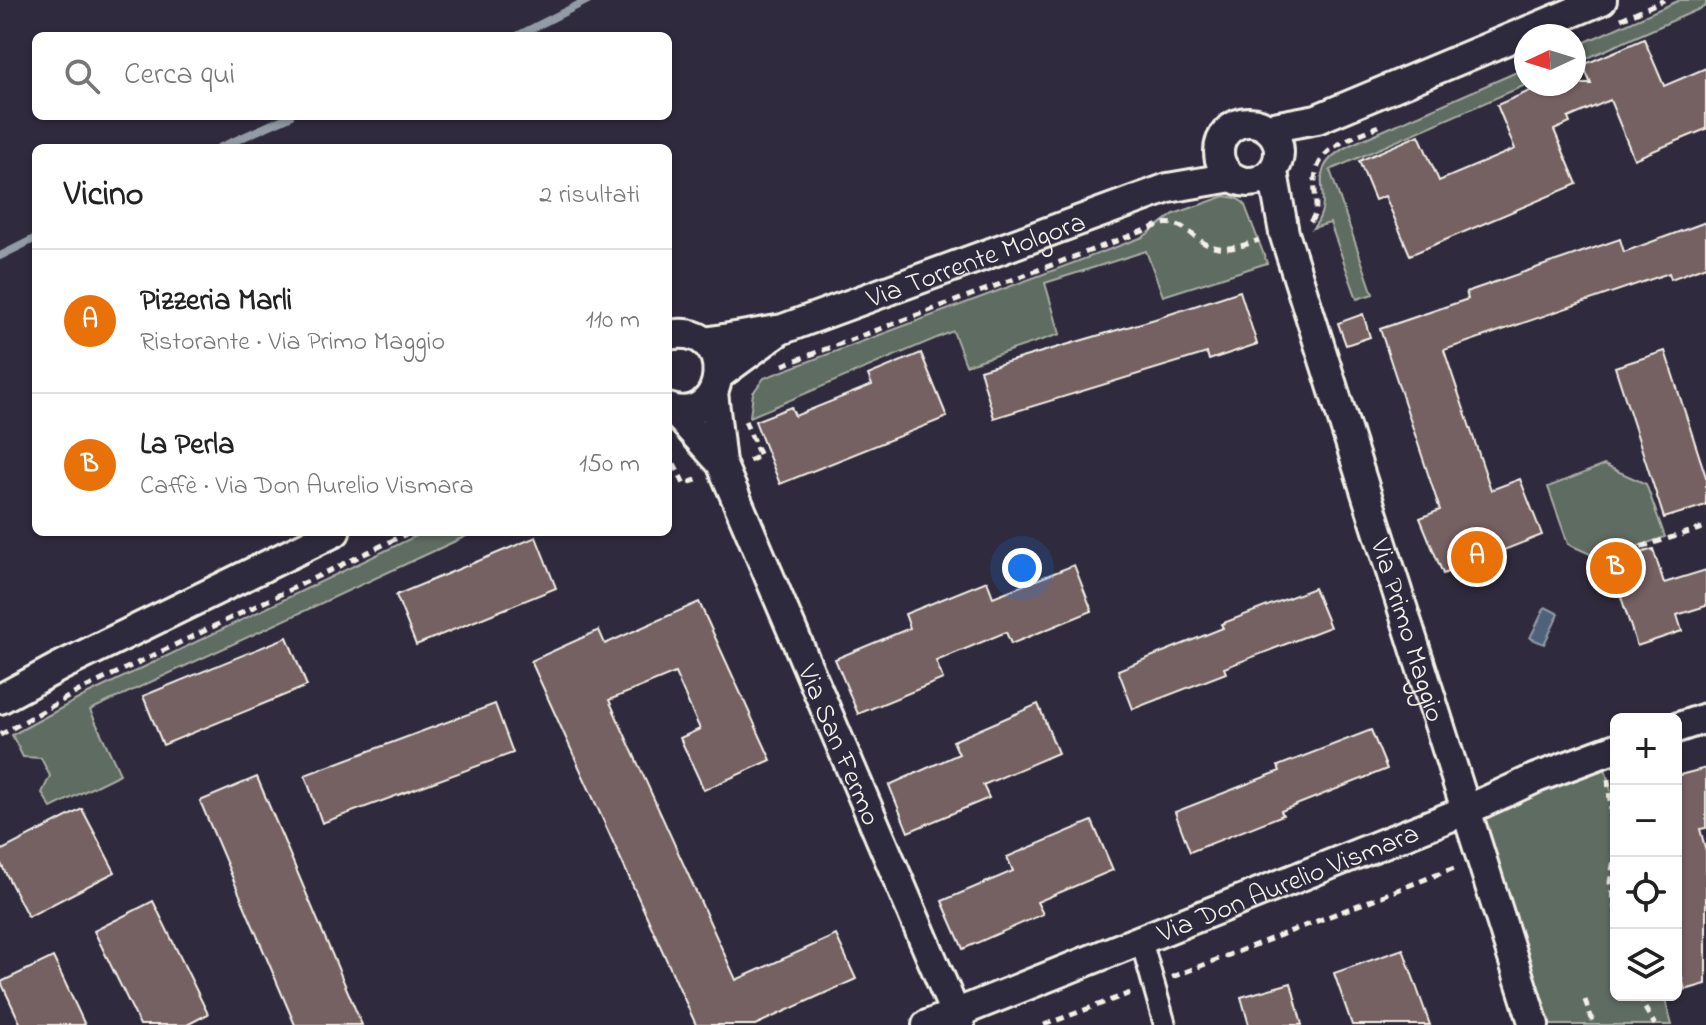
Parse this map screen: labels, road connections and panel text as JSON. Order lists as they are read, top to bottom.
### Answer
{
  "streets": {
    "street": [
      "Via Torrente Molgora",
      "Via Primo Maggio",
      "Via San Fermo",
      "Via Don Aurelio Vismara"
    ]
  },
  "crossings": [
    ["Via Torrente Molgora", "Via Primo Maggio"],
    ["Via Primo Maggio", "Via Don Aurelio Vismara"],
    ["Via San Fermo", "Via Don Aurelio Vismara"]
  ],
  "north": "left",
  "page": {
    "search": "Cerca qui",
    "heading": ["Vicino", "2 risultati"],
    "list": [
      {
        "mark": "A",
        "name": "Pizzeria Marli",
        "note": "Ristorante · Via Primo Maggio",
        "value": "110 m"
      },
      {
        "mark": "B",
        "name": "La Perla",
        "note": "Caffè · Via Don Aurelio Vismara",
        "value": "150 m"
      }
    ],
    "pins": ["A", "B"],
    "map_buttons": ["+", "−"]
  }
}
